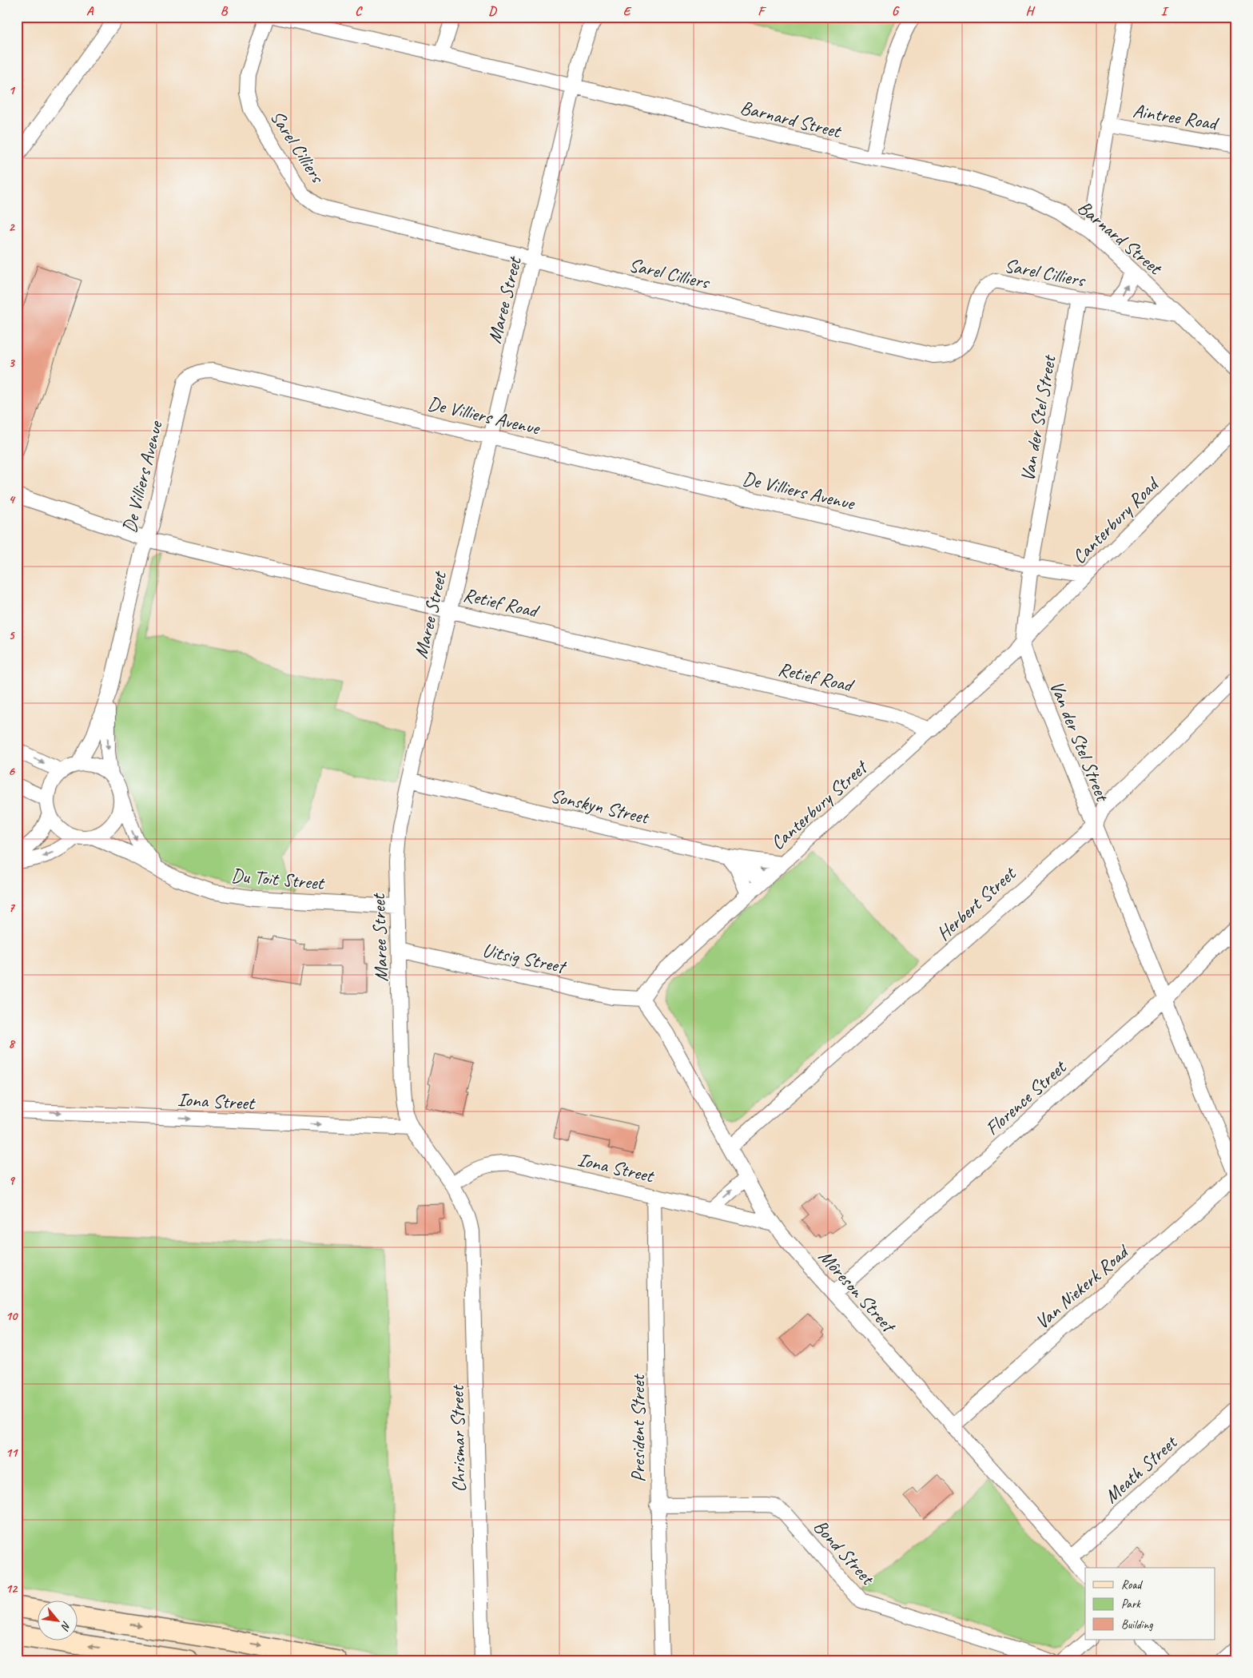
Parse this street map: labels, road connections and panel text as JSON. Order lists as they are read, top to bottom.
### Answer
{
  "streets": {
    "street": [
      "Aintree Road",
      "Barnard Street",
      "Sarel Cilliers",
      "Maree Street",
      "De Villiers Avenue",
      "Van der Stel Street",
      "Canterbury Road",
      "Retief Road",
      "Canterbury Street",
      "Sonskyn Street",
      "Du Toit Street",
      "Herbert Street",
      "Uitsig Street",
      "Florence Street",
      "Iona Street",
      "Van Niekerk Road",
      "Môreson Street",
      "President Street",
      "Chrismar Street",
      "Meath Street",
      "Bond Street"
    ]
  },
  "crossings": [
    ["Barnard Street", "Sarel Cilliers"],
    ["Barnard Street", "Maree Street"],
    ["Sarel Cilliers", "Maree Street"],
    ["Sarel Cilliers", "Van der Stel Street"],
    ["Maree Street", "De Villiers Avenue"],
    ["Maree Street", "Retief Road"],
    ["Maree Street", "Sonskyn Street"],
    ["Maree Street", "Du Toit Street"],
    ["Maree Street", "Uitsig Street"],
    ["Maree Street", "Iona Street"],
    ["Maree Street", "Chrismar Street"],
    ["De Villiers Avenue", "Van der Stel Street"],
    ["De Villiers Avenue", "Canterbury Road"],
    ["De Villiers Avenue", "Retief Road"],
    ["De Villiers Avenue", "Du Toit Street"],
    ["Van der Stel Street", "Canterbury Road"],
    ["Van der Stel Street", "Canterbury Street"],
    ["Van der Stel Street", "Herbert Street"],
    ["Van der Stel Street", "Florence Street"],
    ["Van der Stel Street", "Van Niekerk Road"],
    ["Canterbury Road", "Canterbury Street"],
    ["Retief Road", "Canterbury Street"],
    ["Canterbury Street", "Sonskyn Street"],
    ["Canterbury Street", "Uitsig Street"],
    ["Canterbury Street", "Môreson Street"],
    ["Herbert Street", "Môreson Street"],
    ["Uitsig Street", "Môreson Street"],
    ["Florence Street", "Môreson Street"],
    ["Iona Street", "Môreson Street"],
    ["Iona Street", "President Street"],
    ["Van Niekerk Road", "Môreson Street"],
    ["Môreson Street", "Meath Street"],
    ["President Street", "Bond Street"]
  ],
  "one_way": ["Iona Street"],
  "legend": ["Road", "Park", "Building"],
  "north": "bottom right",
  "grid": {
    "columns": [
      "A",
      "B",
      "C",
      "D",
      "E",
      "F",
      "G",
      "H",
      "I"
    ],
    "rows": [
      "1",
      "2",
      "3",
      "4",
      "5",
      "6",
      "7",
      "8",
      "9",
      "10",
      "11",
      "12"
    ]
  }
}
